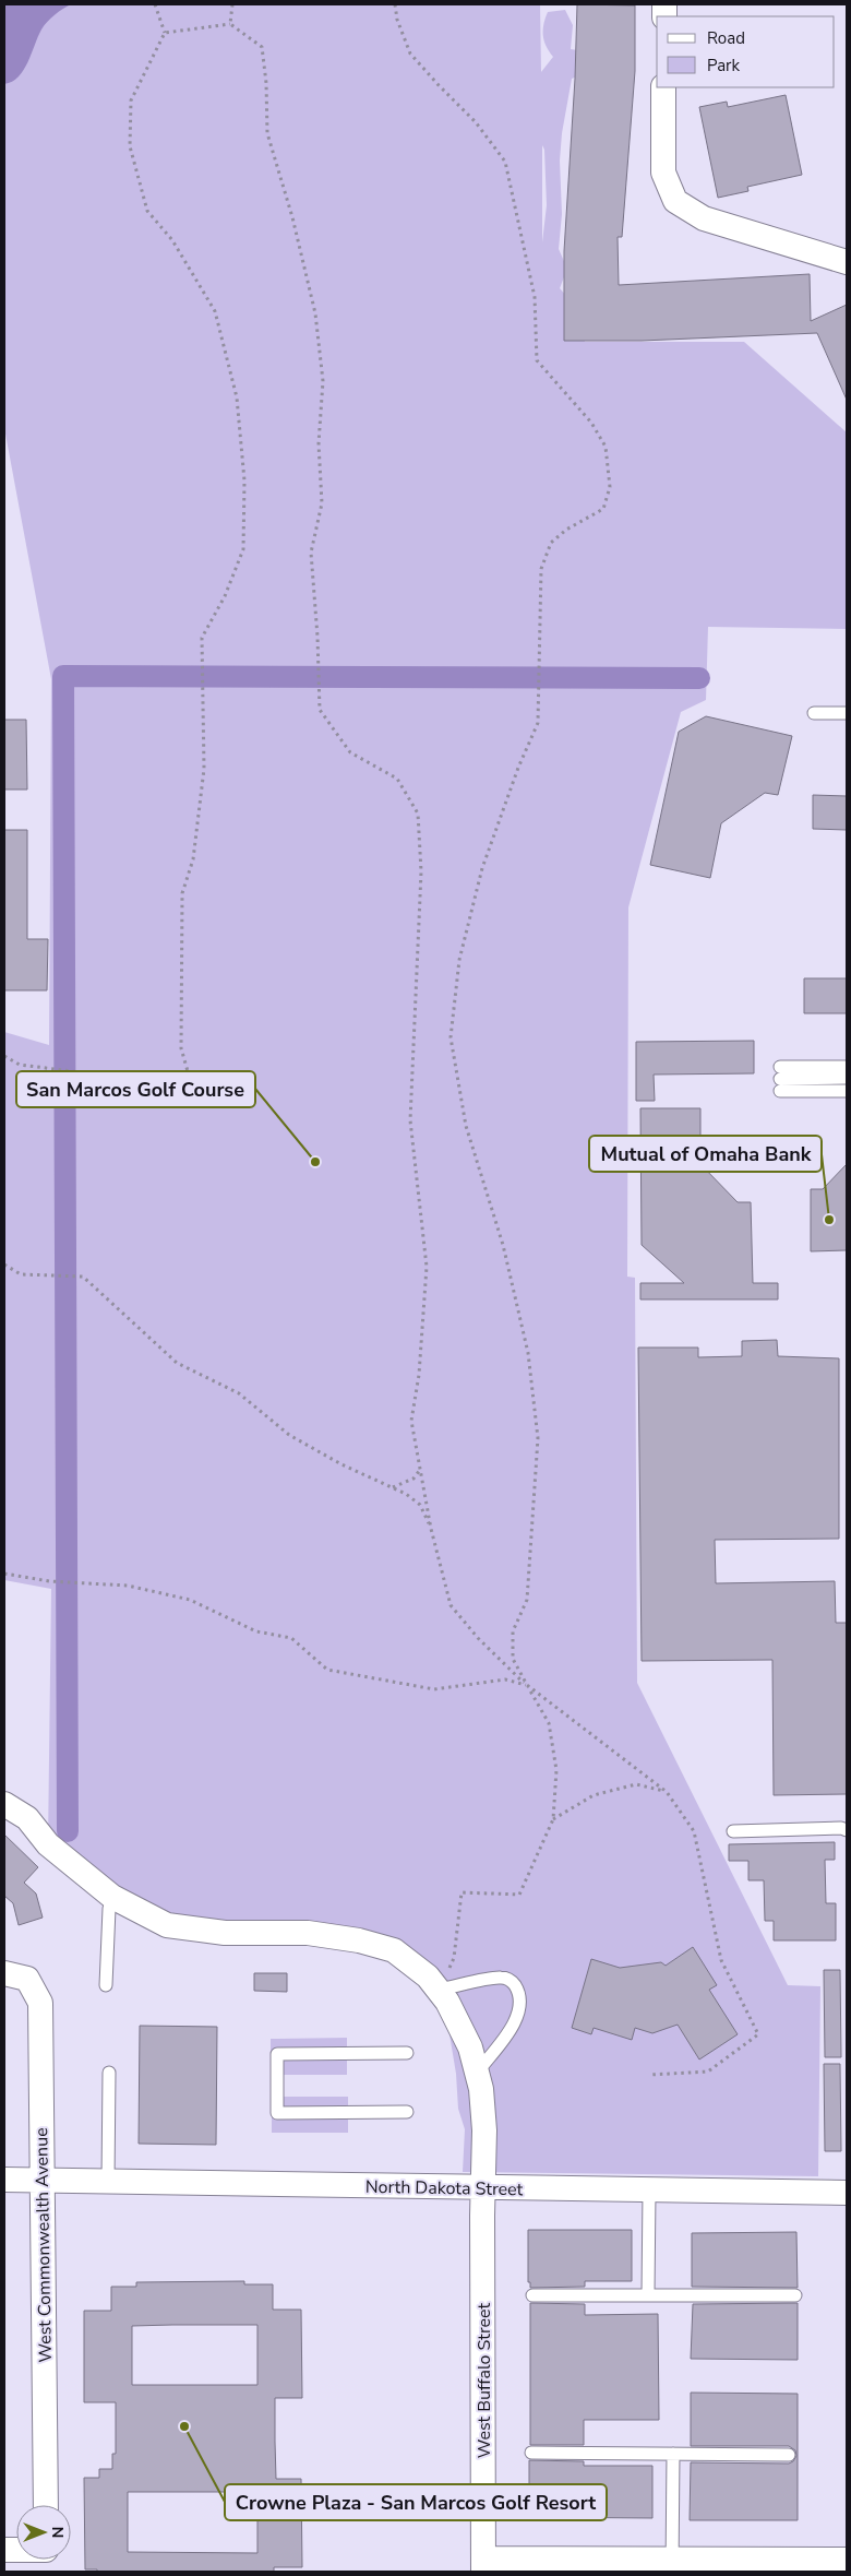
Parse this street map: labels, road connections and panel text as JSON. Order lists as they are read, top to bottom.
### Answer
{
  "streets": {
    "street": ["North Dakota Street", "West Commonwealth Avenue", "West Buffalo Street"]
  },
  "crossings": [
    ["North Dakota Street", "West Commonwealth Avenue"],
    ["North Dakota Street", "West Buffalo Street"]
  ],
  "places": ["San Marcos Golf Course", "Mutual of Omaha Bank", "Crowne Plaza - San Marcos Golf Resort"],
  "legend": ["Road", "Park"],
  "north": "right"
}
